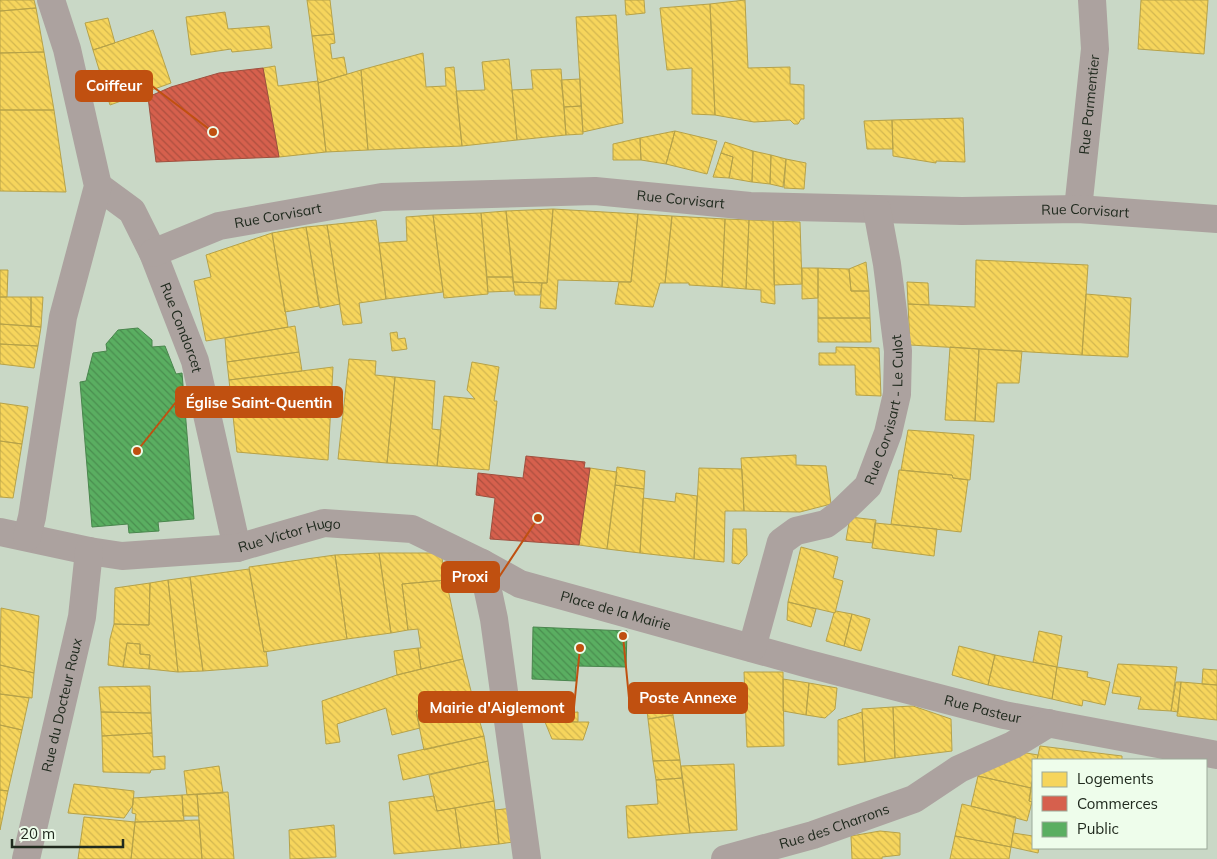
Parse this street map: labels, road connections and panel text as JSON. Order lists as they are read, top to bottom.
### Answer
{
  "streets": {
    "street": [
      "Rue Parmentier",
      "Rue Corvisart",
      "Rue Condorcet",
      "Rue Corvisart - Le Culot",
      "Rue Victor Hugo",
      "Place de la Mairie",
      "Rue du Docteur Roux",
      "Rue Pasteur",
      "Rue des Charrons"
    ]
  },
  "crossings": [
    ["Rue Parmentier", "Rue Corvisart"],
    ["Rue Corvisart", "Rue Condorcet"],
    ["Rue Corvisart", "Rue Corvisart - Le Culot"],
    ["Rue Condorcet", "Rue Victor Hugo"],
    ["Rue Corvisart - Le Culot", "Place de la Mairie"],
    ["Rue Corvisart - Le Culot", "Rue Pasteur"],
    ["Rue Victor Hugo", "Place de la Mairie"],
    ["Rue Victor Hugo", "Rue du Docteur Roux"],
    ["Place de la Mairie", "Rue Pasteur"],
    ["Rue Pasteur", "Rue des Charrons"]
  ],
  "places": [
    "Coiffeur",
    "Église Saint-Quentin",
    "Proxi",
    "Poste Annexe",
    "Mairie d'Aiglemont"
  ],
  "legend": ["Logements", "Commerces", "Public"],
  "scale_bar": "20 m"
}
